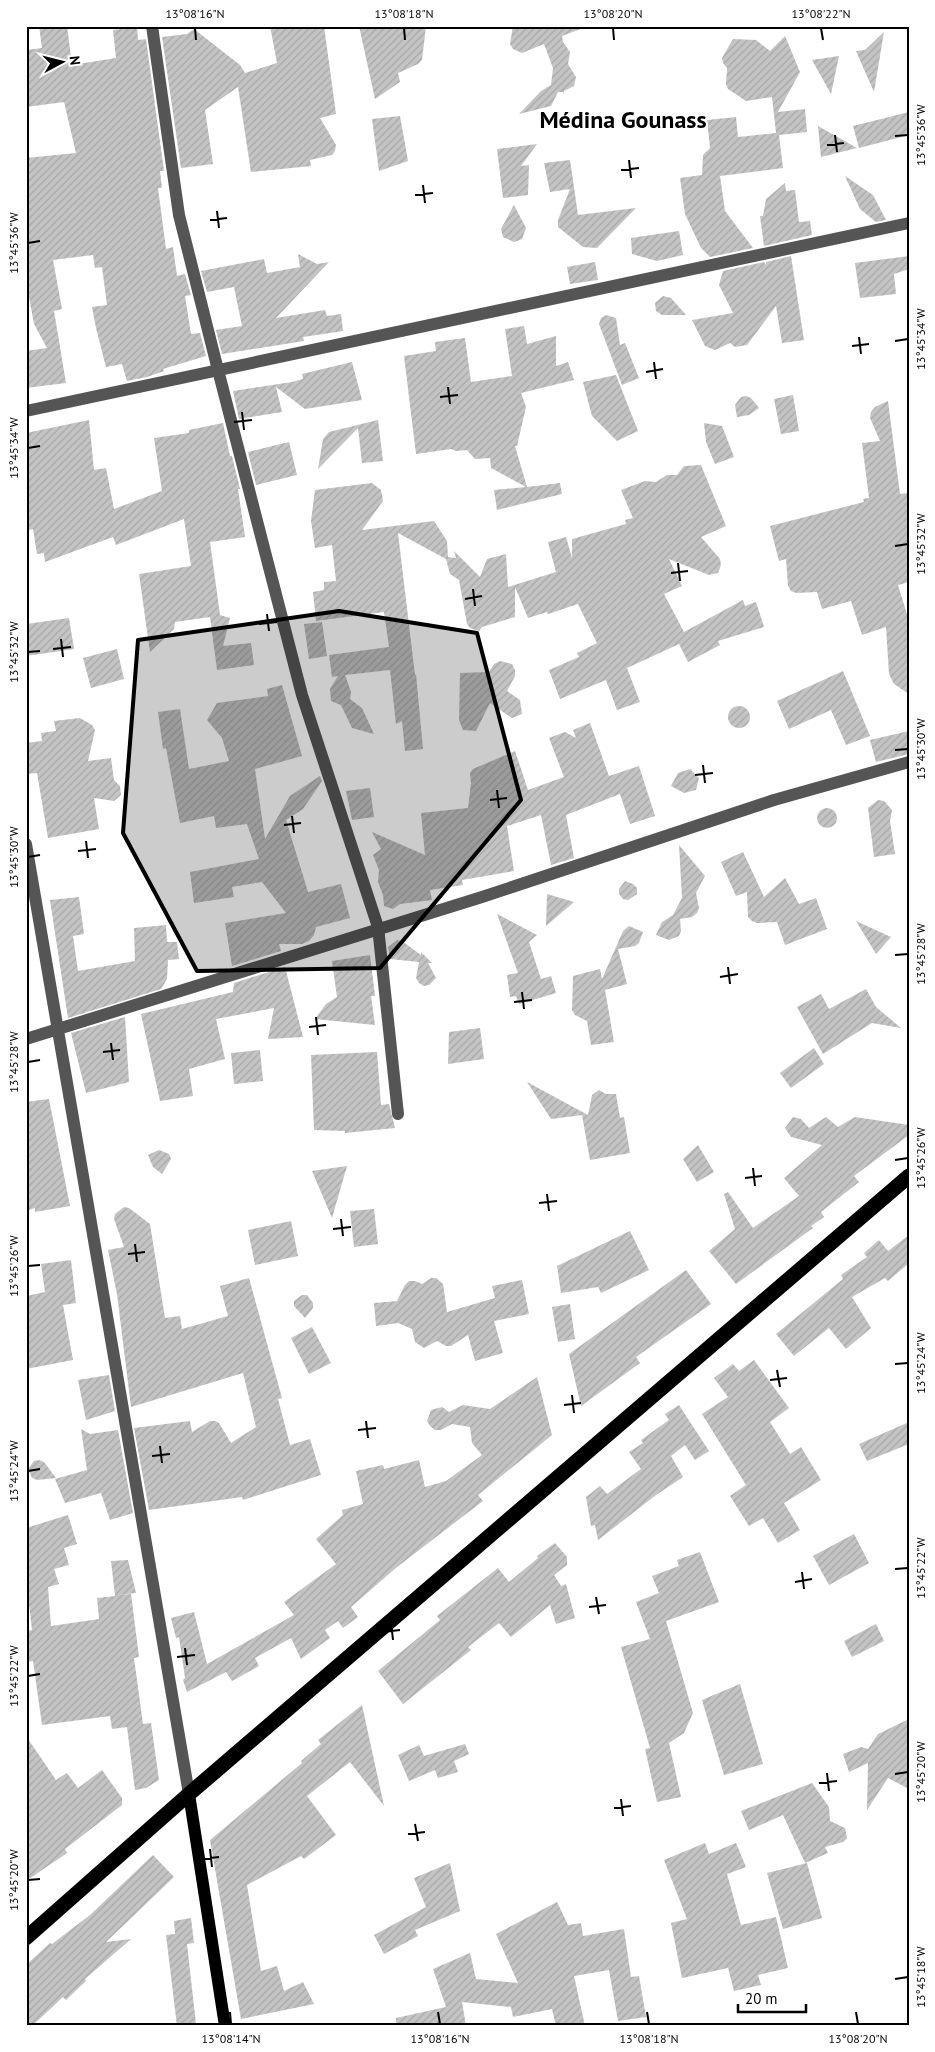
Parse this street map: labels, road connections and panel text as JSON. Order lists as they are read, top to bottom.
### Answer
{
  "districts": ["Médina Gounass"],
  "scale_bar": "20 m",
  "north": "right",
  "coordinates": [
    "13°08'16\"N",
    "13°08'18\"N",
    "13°08'20\"N",
    "13°08'22\"N",
    "13°45'36\"W",
    "13°45'34\"W",
    "13°45'32\"W",
    "13°45'30\"W",
    "13°45'28\"W",
    "13°45'26\"W",
    "13°45'24\"W",
    "13°45'22\"W",
    "13°45'20\"W",
    "13°45'18\"W",
    "13°08'14\"N"
  ]
}
